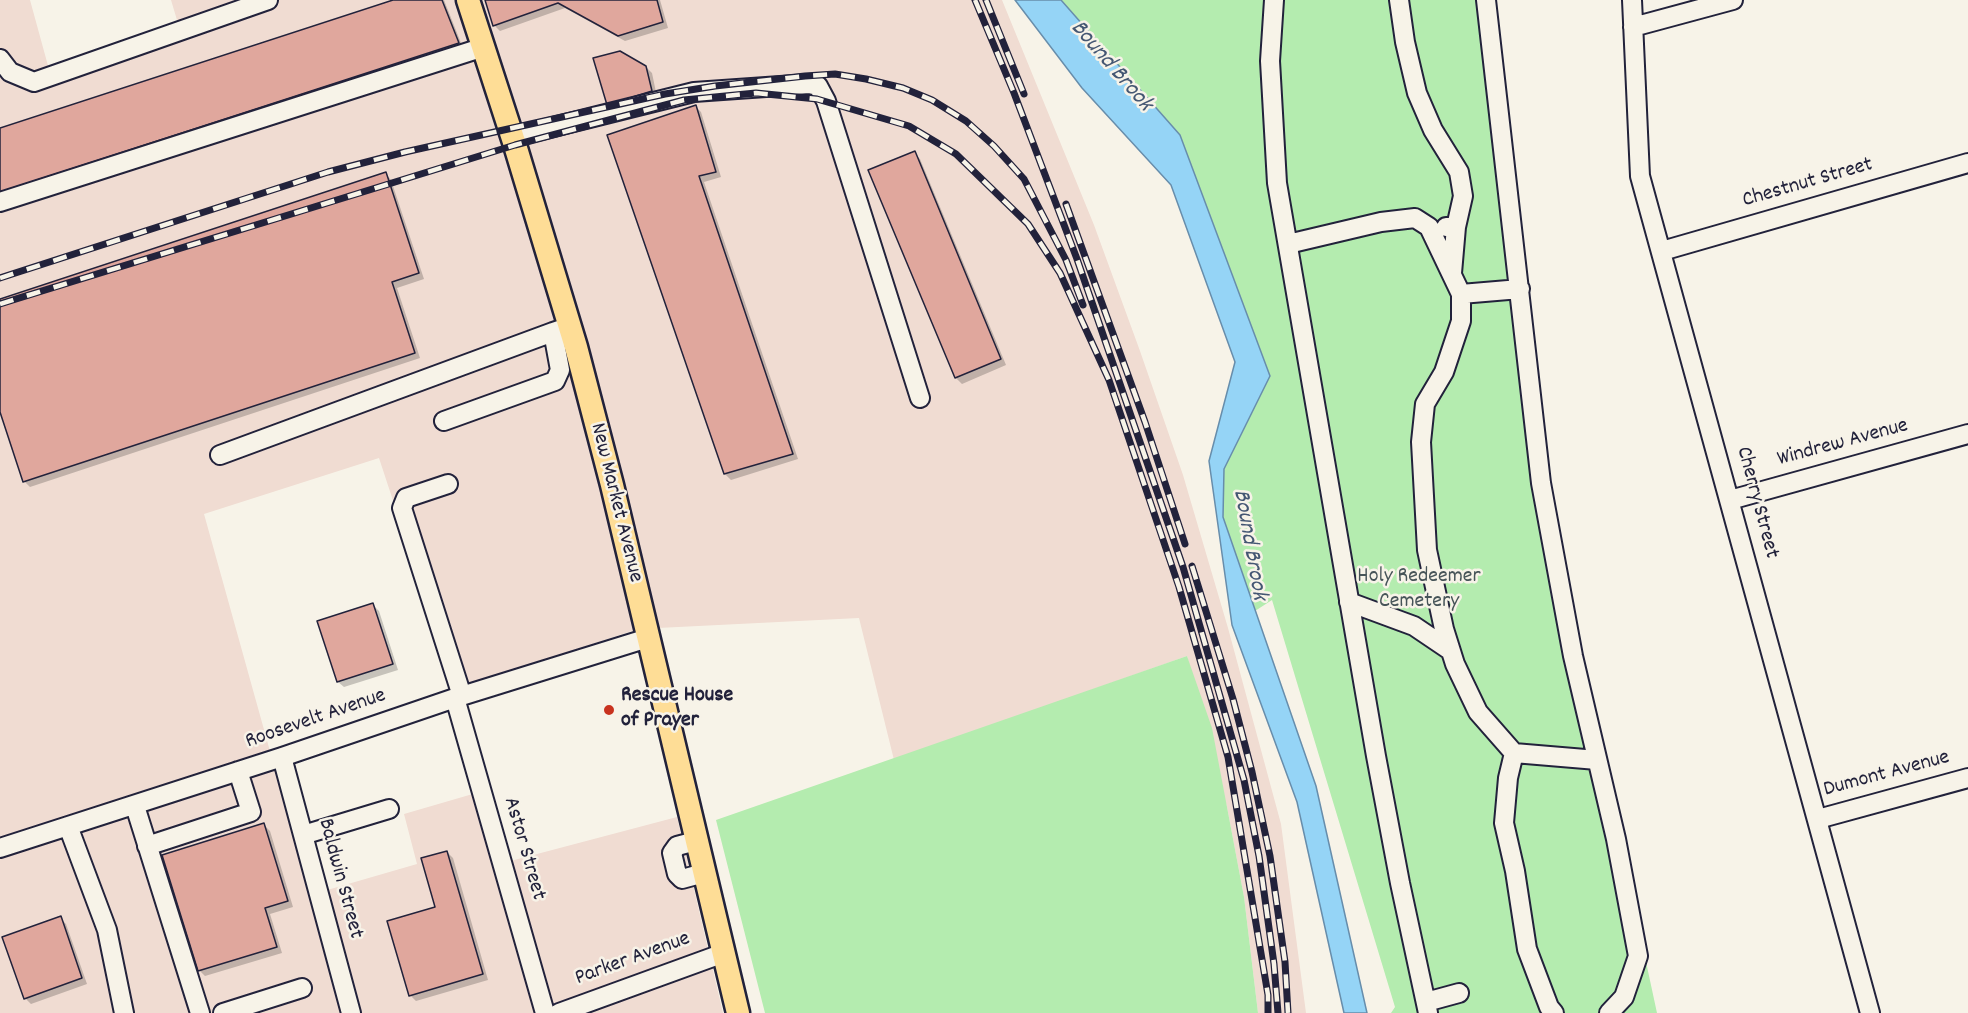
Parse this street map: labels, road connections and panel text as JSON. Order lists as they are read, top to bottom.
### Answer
{
  "streets": {
    "main road": ["New Market Avenue"],
    "street": [
      "Chestnut Street",
      "Windrew Avenue",
      "Cherry Street",
      "Roosevelt Avenue",
      "Dumont Avenue",
      "Astor Street",
      "Baldwin Street",
      "Parker Avenue"
    ]
  },
  "crossings": [
    ["Chestnut Street", "Cherry Street"],
    ["Windrew Avenue", "Cherry Street"],
    ["New Market Avenue", "Roosevelt Avenue"],
    ["New Market Avenue", "Parker Avenue"],
    ["Cherry Street", "Dumont Avenue"],
    ["Roosevelt Avenue", "Astor Street"],
    ["Roosevelt Avenue", "Baldwin Street"]
  ],
  "water": ["Bound Brook"],
  "parks": ["Holy Redeemer Cemetery"],
  "places": ["Rescue House of Prayer"]
}
